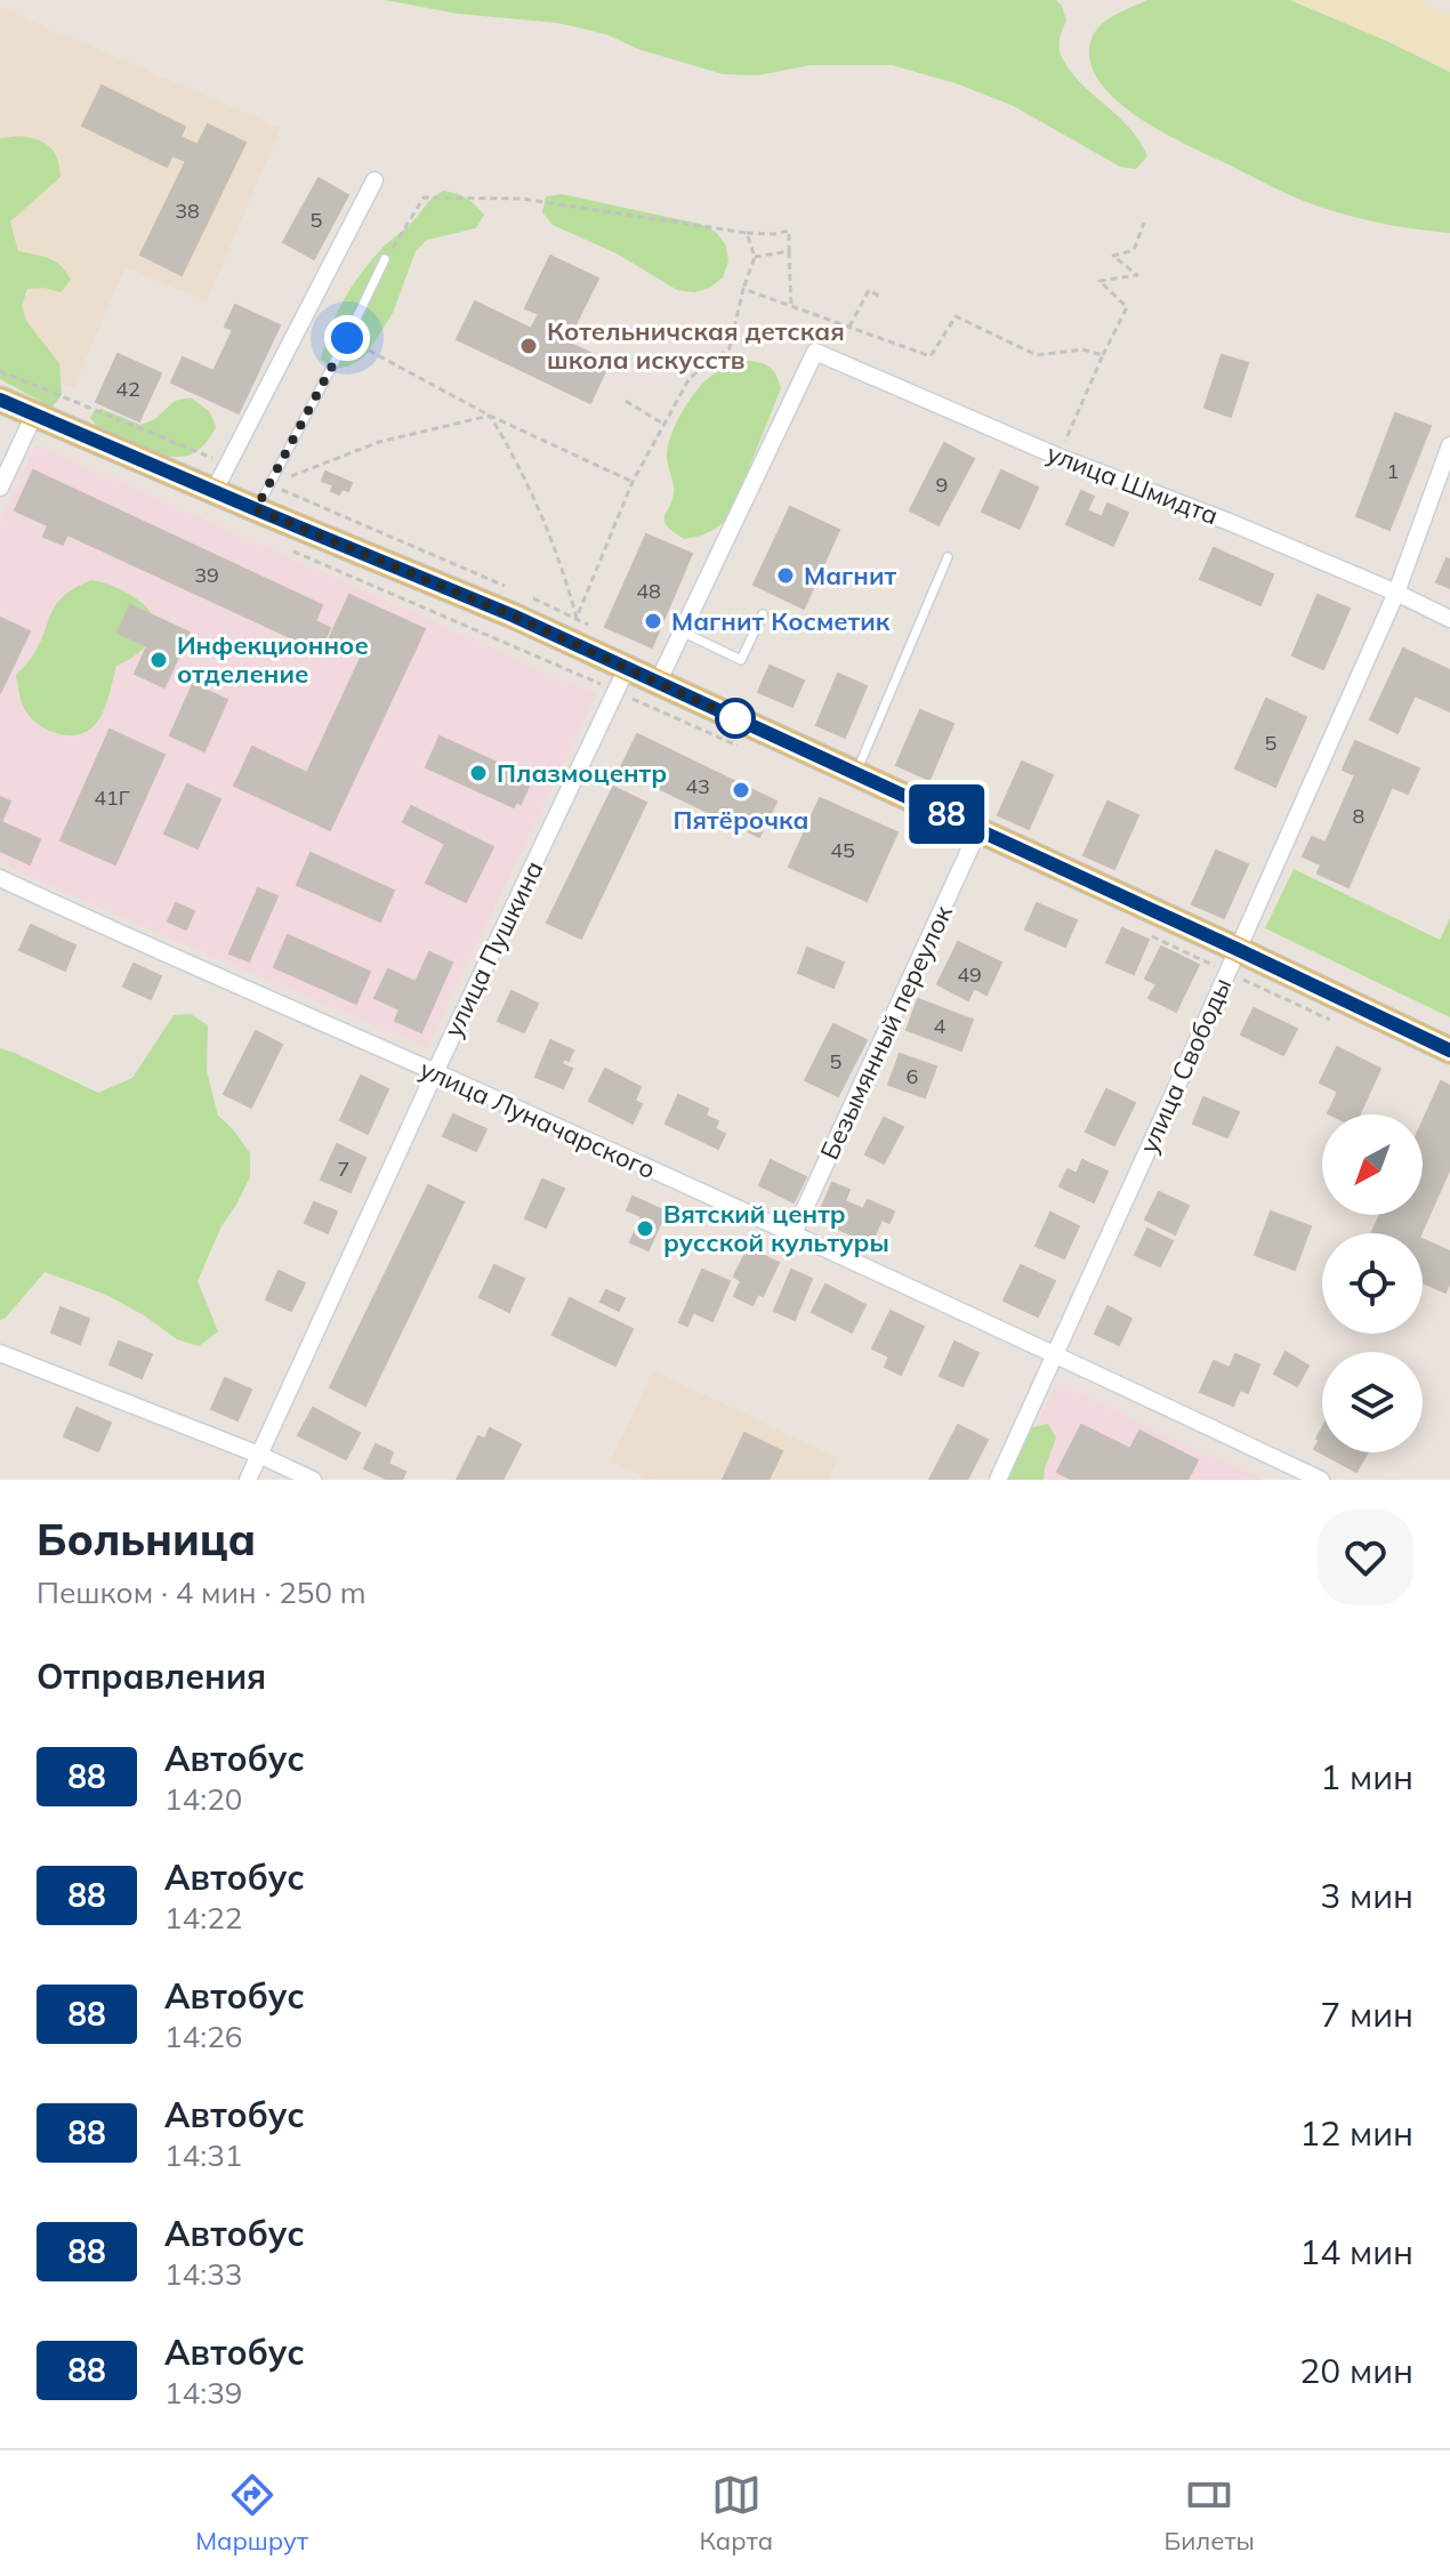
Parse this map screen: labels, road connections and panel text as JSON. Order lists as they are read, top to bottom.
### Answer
{
  "streets": {
    "street": [
      "улица Шмидта",
      "улица Пушкина",
      "Безымянный переулок",
      "улица Свободы",
      "улица Луначарского"
    ]
  },
  "crossings": [
    ["улица Шмидта", "улица Свободы"],
    ["улица Пушкина", "улица Луначарского"],
    ["Безымянный переулок", "улица Луначарского"],
    ["улица Свободы", "улица Луначарского"]
  ],
  "places": [
    "Котельничская детская школа искусств",
    "Магнит",
    "Магнит Косметик",
    "Инфекционное отделение",
    "Плазмоцентр",
    "Пятёрочка",
    "Вятский центр русской культуры"
  ],
  "lines": ["bus line 88"],
  "house_numbers": [
    "38",
    "5",
    "42",
    "1",
    "9",
    "39",
    "48",
    "5",
    "43",
    "41Г",
    "8",
    "45",
    "49",
    "4",
    "5",
    "6",
    "7"
  ],
  "north": "bottom left",
  "page": {
    "on_map": "88",
    "heading": [
      ["Больница", "Пешком · 4 мин · 250 m"],
      "Отправления"
    ],
    "list": [
      {
        "mark": "88",
        "name": "Автобус",
        "note": "14:20",
        "value": "1 мин"
      },
      {
        "mark": "88",
        "name": "Автобус",
        "note": "14:22",
        "value": "3 мин"
      },
      {
        "mark": "88",
        "name": "Автобус",
        "note": "14:26",
        "value": "7 мин"
      },
      {
        "mark": "88",
        "name": "Автобус",
        "note": "14:31",
        "value": "12 мин"
      },
      {
        "mark": "88",
        "name": "Автобус",
        "note": "14:33",
        "value": "14 мин"
      },
      {
        "mark": "88",
        "name": "Автобус",
        "note": "14:39",
        "value": "20 мин"
      }
    ],
    "tabs": ["Маршрут", "Карта", "Билеты"]
  }
}
